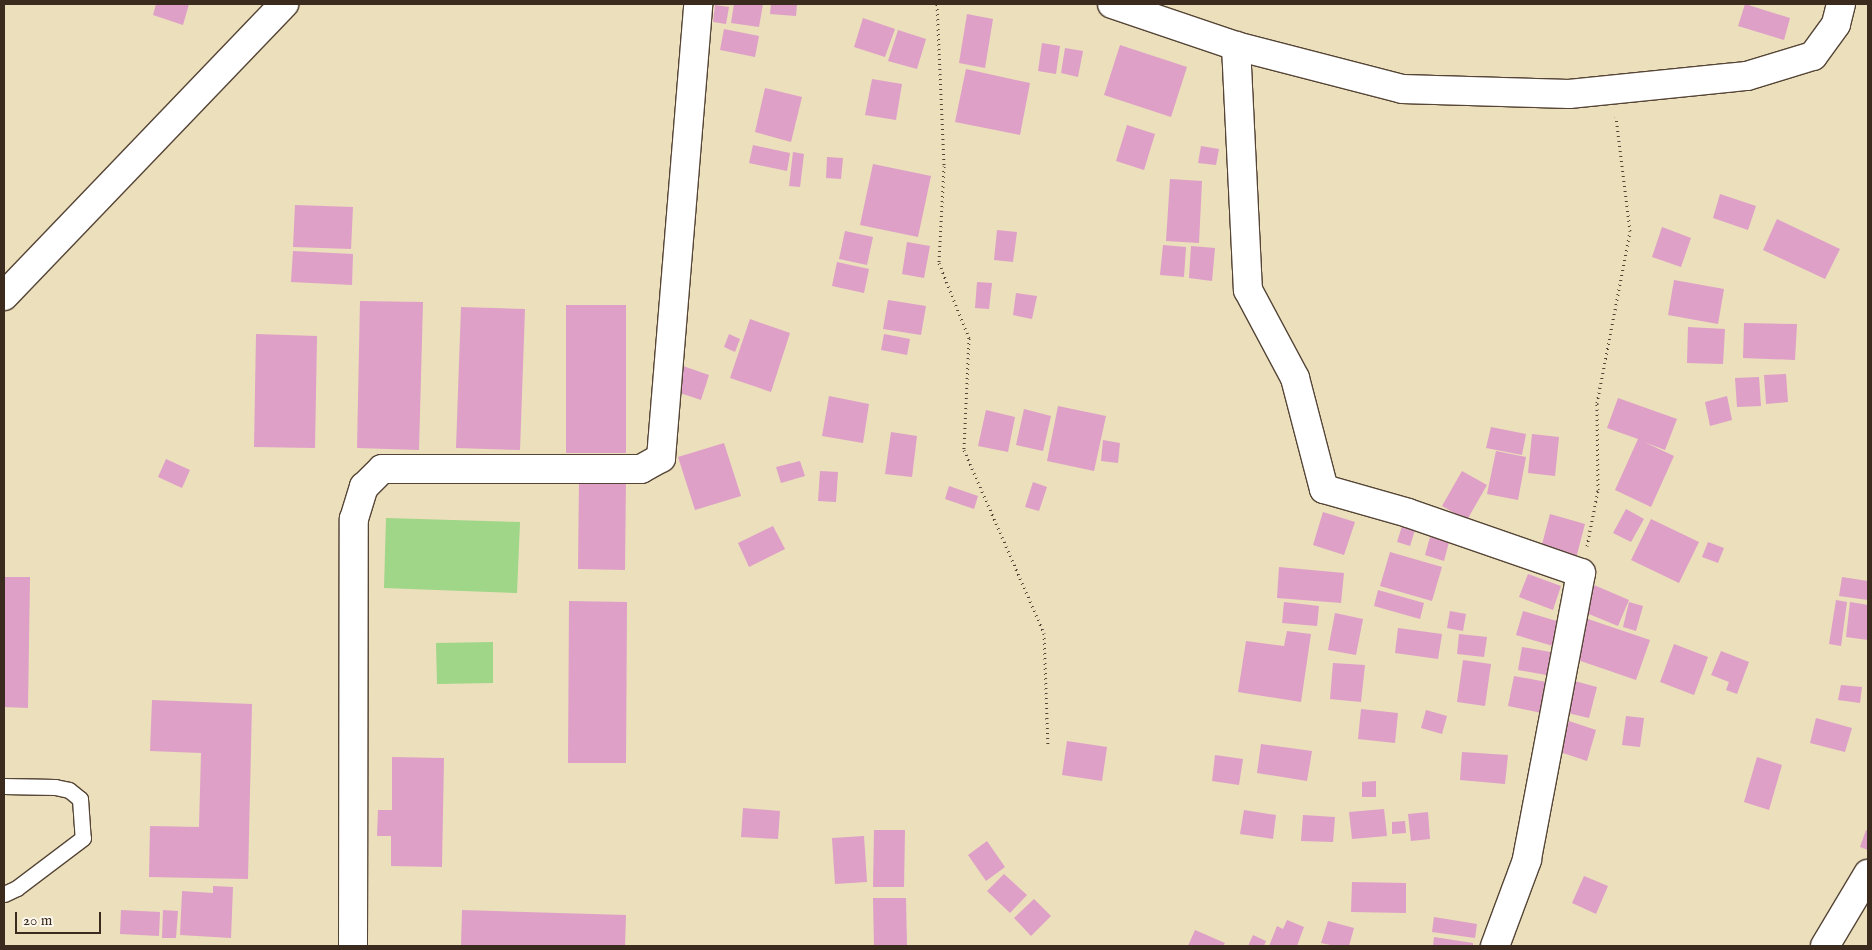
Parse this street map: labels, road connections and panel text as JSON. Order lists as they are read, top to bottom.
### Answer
{
  "scale_bar": "20 m"
}
